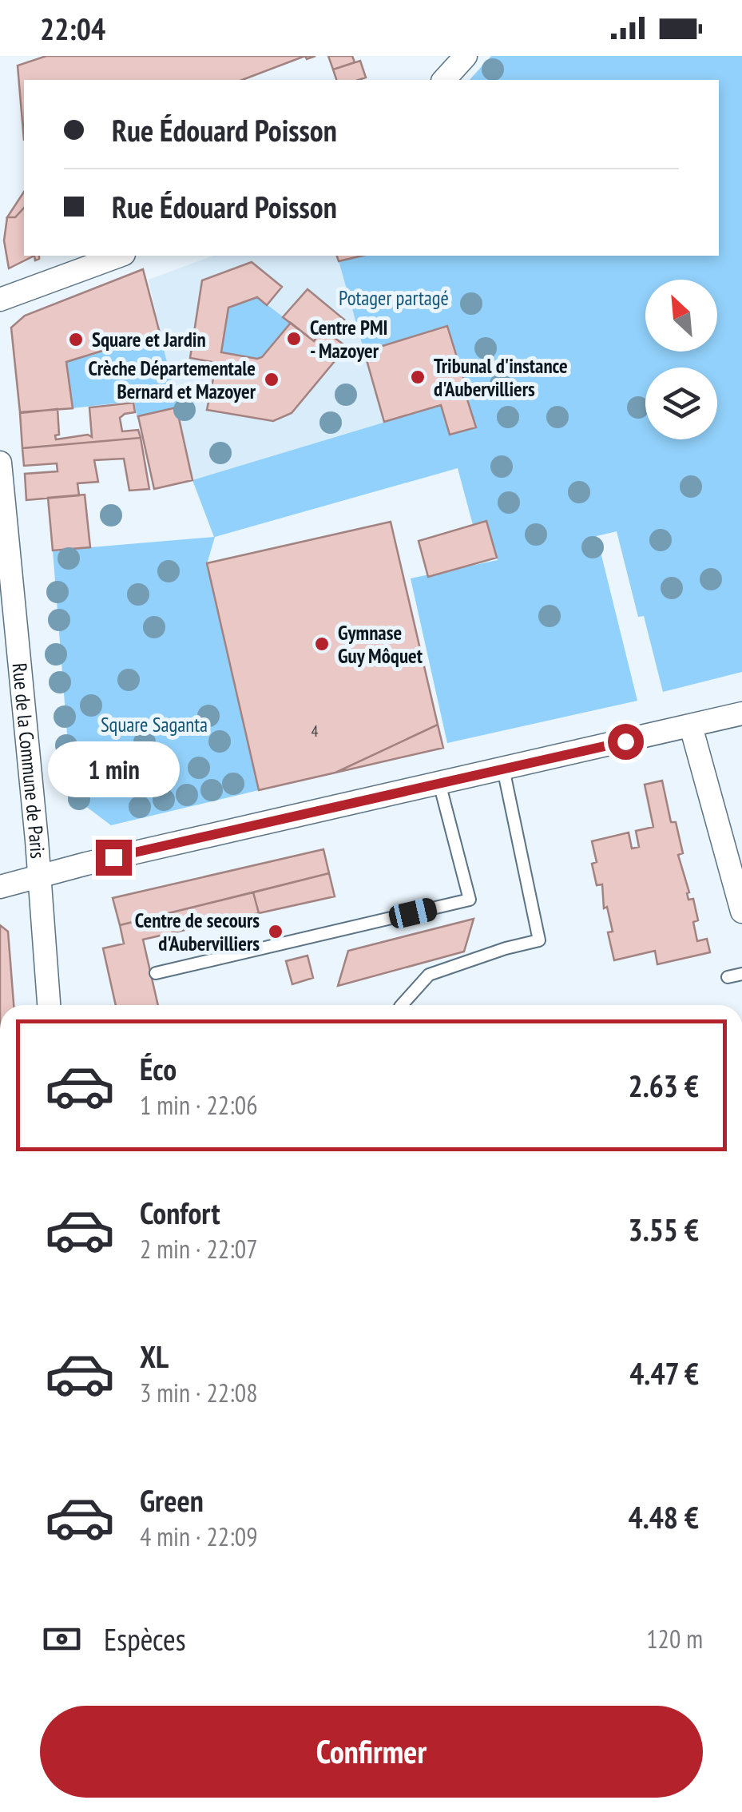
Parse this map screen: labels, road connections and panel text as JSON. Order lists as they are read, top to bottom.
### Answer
{
  "streets": {
    "street": ["Rue de la Commune de Paris"]
  },
  "parks": ["Potager partagé", "Square Saganta"],
  "places": [
    "Centre PMI - Mazoyer",
    "Square et Jardin",
    "Tribunal d'instance d'Aubervilliers",
    "Crèche Départementale Bernard et Mazoyer",
    "Gymnase Guy Môquet",
    "Centre de secours d'Aubervilliers"
  ],
  "house_numbers": ["4"],
  "north": "top left",
  "page": {
    "status": "22:04",
    "banner": ["Rue Édouard Poisson", "Rue Édouard Poisson"],
    "bubble": "1 min",
    "list": [
      {
        "name": "Éco",
        "note": "1 min · 22:06",
        "value": "2.63 €"
      },
      {
        "name": "Confort",
        "note": "2 min · 22:07",
        "value": "3.55 €"
      },
      {
        "name": "XL",
        "note": "3 min · 22:08",
        "value": "4.47 €"
      },
      {
        "name": "Green",
        "note": "4 min · 22:09",
        "value": "4.48 €"
      }
    ],
    "pay": ["Espèces", "120 m"],
    "buttons": "Confirmer"
  }
}
